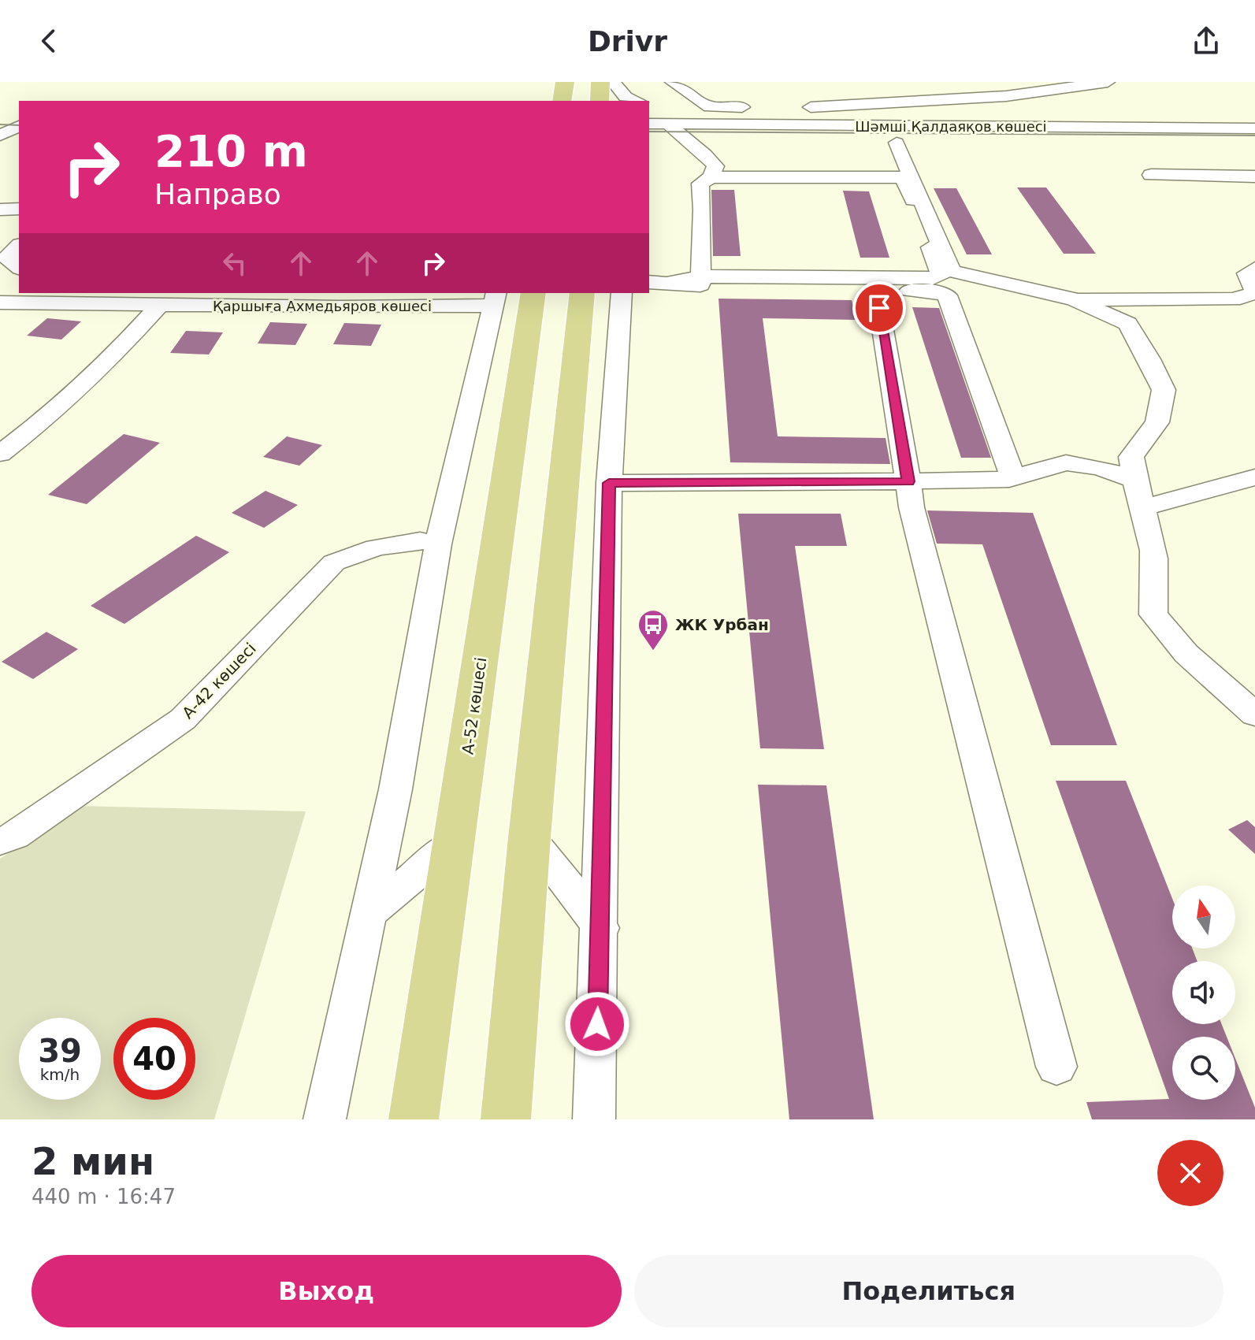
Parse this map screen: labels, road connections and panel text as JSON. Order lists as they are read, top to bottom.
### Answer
{
  "streets": {
    "main road": ["А-52 көшесі"],
    "street": ["Шәмші Қалдаяқов көшесі", "Қаршыға Ахмедьяров көшесі", "А-42 көшесі"]
  },
  "places": {
    "bus stop": ["ЖК Урбан"]
  },
  "north": "top",
  "page": {
    "header": "Drivr",
    "turn": ["210 m", "Направо"],
    "speed": "39 km/h",
    "limit": "40",
    "heading": ["2 мин", "440 m · 16:47"],
    "buttons": ["Выход", "Поделиться"]
  }
}
